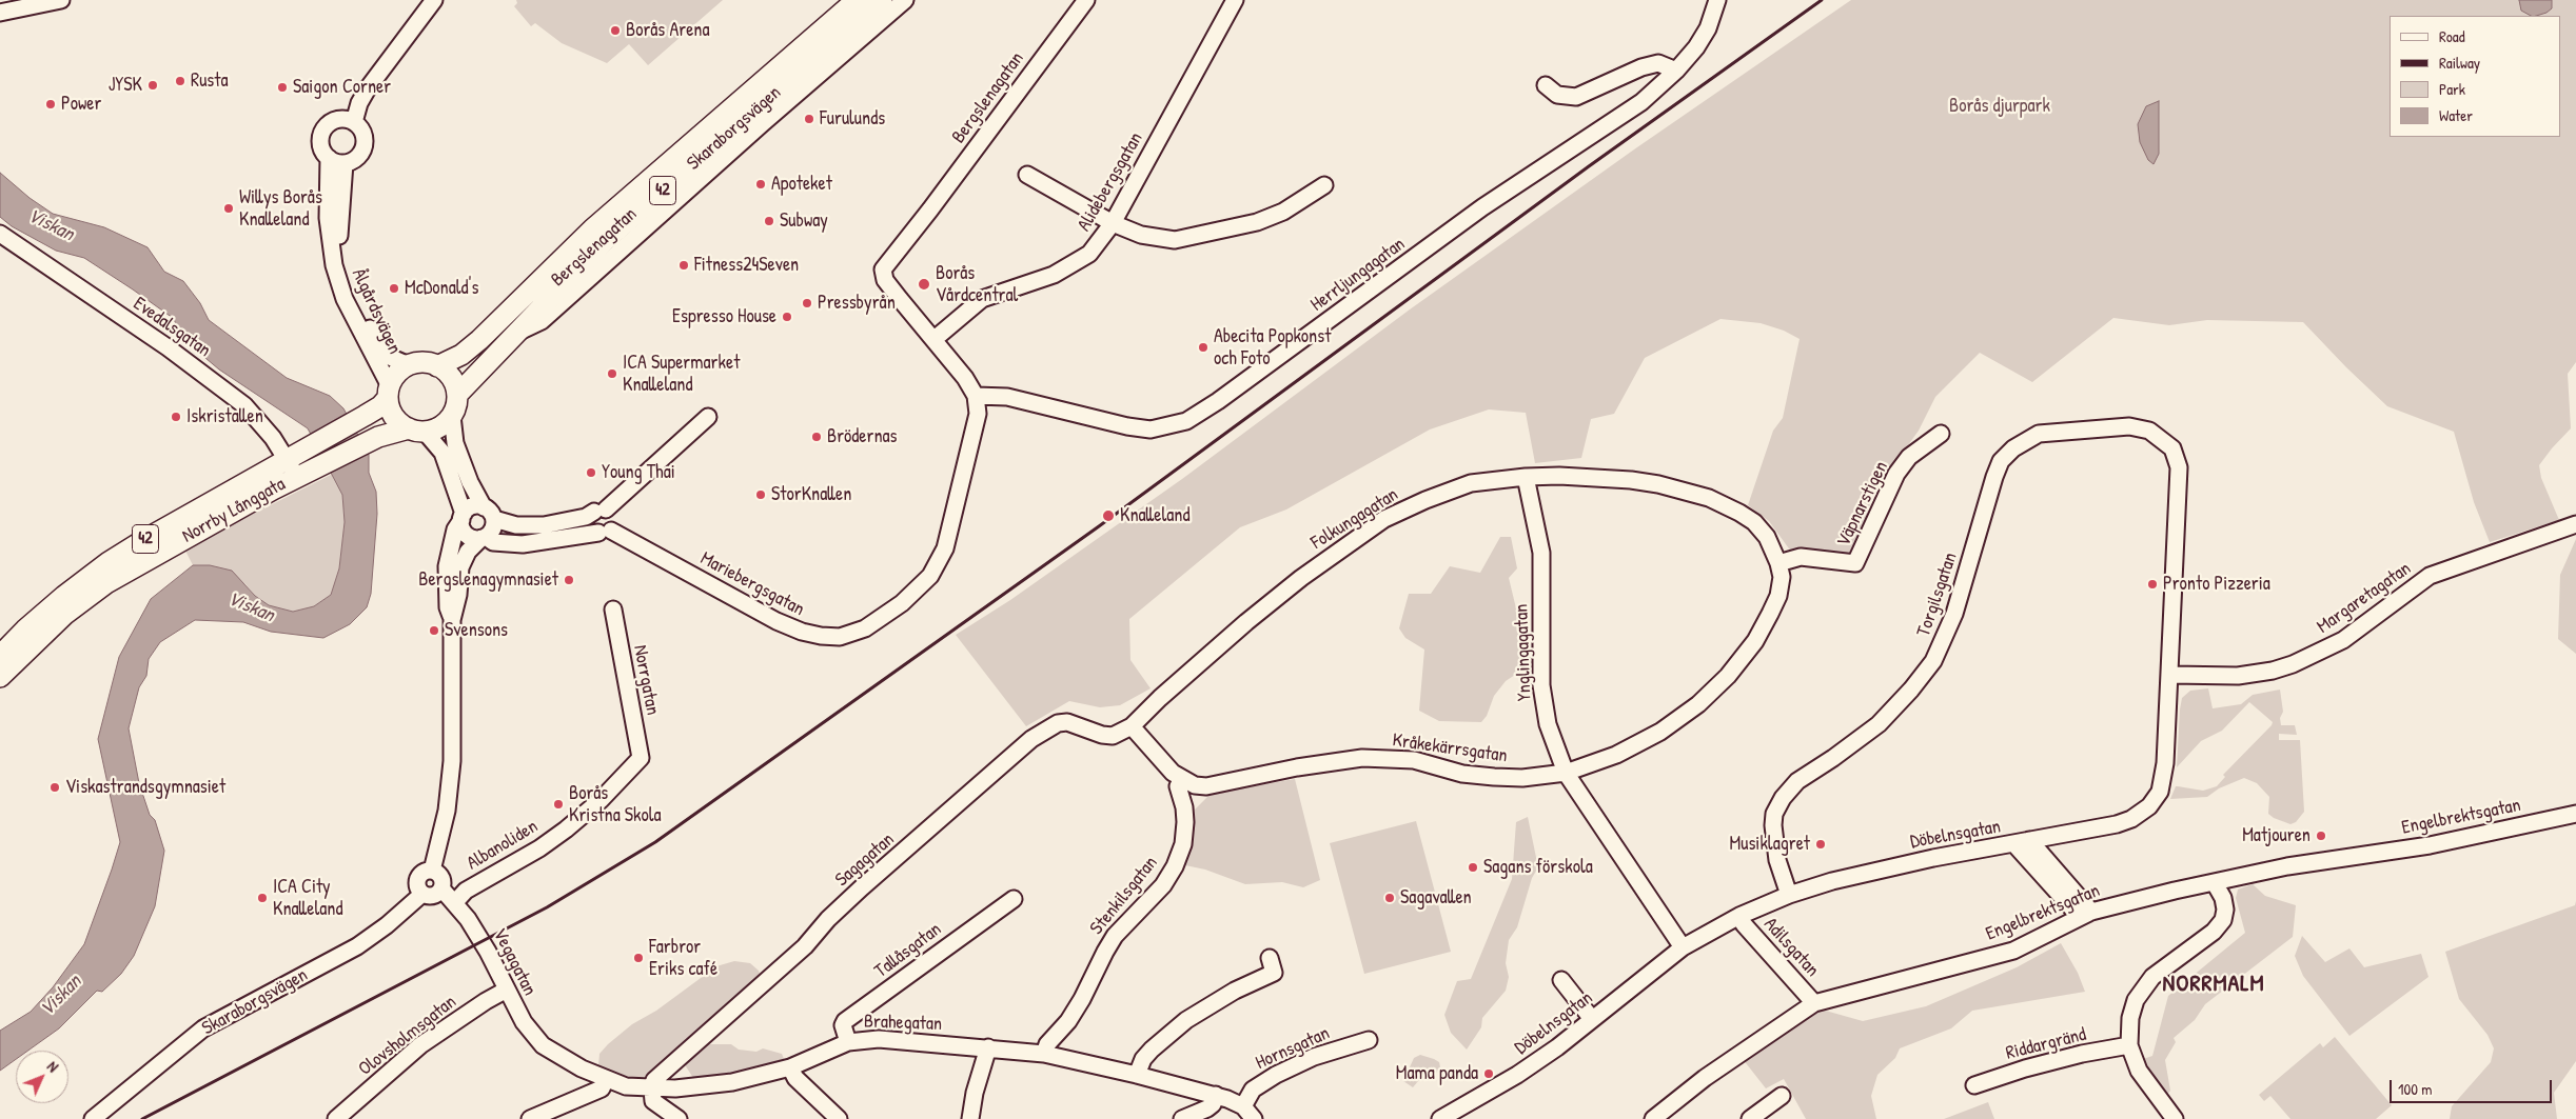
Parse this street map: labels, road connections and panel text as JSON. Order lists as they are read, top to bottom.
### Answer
{
  "streets": {
    "main road": ["Skaraborgsvägen", "42", "Norrby Långgata"],
    "street": [
      "Bergslenagatan",
      "Alidebergsgatan",
      "Herrljungagatan",
      "Ålgårdsvägen",
      "Evedalsgatan",
      "Väpnarstigen",
      "Folkungagatan",
      "Mariebergsgatan",
      "Torgilsgatan",
      "Margaretagatan",
      "Ynglingagatan",
      "Norrgatan",
      "Kråkekärrsgatan",
      "Engelbrektsgatan",
      "Döbelnsgatan",
      "Albanoliden",
      "Sagagatan",
      "Stenkilsgatan",
      "Adilsgatan",
      "Tallåsgatan",
      "Vegagatan",
      "Brahegatan",
      "Olovsholmsgatan",
      "Riddargränd",
      "Hornsgatan"
    ]
  },
  "crossings": [
    ["Bergslenagatan", "Skaraborgsvägen"],
    ["Bergslenagatan", "Alidebergsgatan"],
    ["Skaraborgsvägen", "42"],
    ["Skaraborgsvägen", "Ålgårdsvägen"],
    ["Skaraborgsvägen", "Norrby Långgata"],
    ["Skaraborgsvägen", "Vegagatan"],
    ["42", "Ålgårdsvägen"],
    ["42", "Norrby Långgata"],
    ["Herrljungagatan", "Mariebergsgatan"],
    ["Ålgårdsvägen", "Norrby Långgata"],
    ["Evedalsgatan", "Norrby Långgata"],
    ["Väpnarstigen", "Kråkekärrsgatan"],
    ["Folkungagatan", "Ynglingagatan"],
    ["Folkungagatan", "Kråkekärrsgatan"],
    ["Folkungagatan", "Sagagatan"],
    ["Torgilsgatan", "Döbelnsgatan"],
    ["Margaretagatan", "Döbelnsgatan"],
    ["Ynglingagatan", "Kråkekärrsgatan"],
    ["Ynglingagatan", "Döbelnsgatan"],
    ["Norrgatan", "Albanoliden"],
    ["Kråkekärrsgatan", "Sagagatan"],
    ["Kråkekärrsgatan", "Stenkilsgatan"],
    ["Engelbrektsgatan", "Adilsgatan"],
    ["Döbelnsgatan", "Adilsgatan"],
    ["Albanoliden", "Vegagatan"],
    ["Sagagatan", "Brahegatan"],
    ["Stenkilsgatan", "Brahegatan"],
    ["Tallåsgatan", "Brahegatan"],
    ["Vegagatan", "Brahegatan"],
    ["Vegagatan", "Olovsholmsgatan"],
    ["Brahegatan", "Hornsgatan"]
  ],
  "districts": ["NORRMALM"],
  "water": ["Viskan"],
  "parks": ["Borås djurpark"],
  "places": [
    "Borås Arena",
    "Rusta",
    "JYSK",
    "Saigon Corner",
    "Power",
    "Furulunds",
    "Apoteket",
    "Willys Borås Knalleland",
    "Subway",
    "Fitness24Seven",
    "Borås Vårdcentral",
    "McDonald's",
    "Pressbyrån",
    "Espresso House",
    "Abecita Popkonst och Foto",
    "ICA Supermarket Knalleland",
    "Iskristallen",
    "Brödernas",
    "Young Thai",
    "StorKnallen",
    "Knalleland",
    "Bergslenagymnasiet",
    "Pronto Pizzeria",
    "Svensons",
    "Viskastrandsgymnasiet",
    "Borås Kristna Skola",
    "Matjouren",
    "Musiklagret",
    "Sagans förskola",
    "ICA City Knalleland",
    "Sagavallen",
    "Farbror Eriks café",
    "Mama panda"
  ],
  "legend": [
    "Road",
    "Railway",
    "Park",
    "Water"
  ],
  "scale_bar": "100 m",
  "north": "top right"
}
